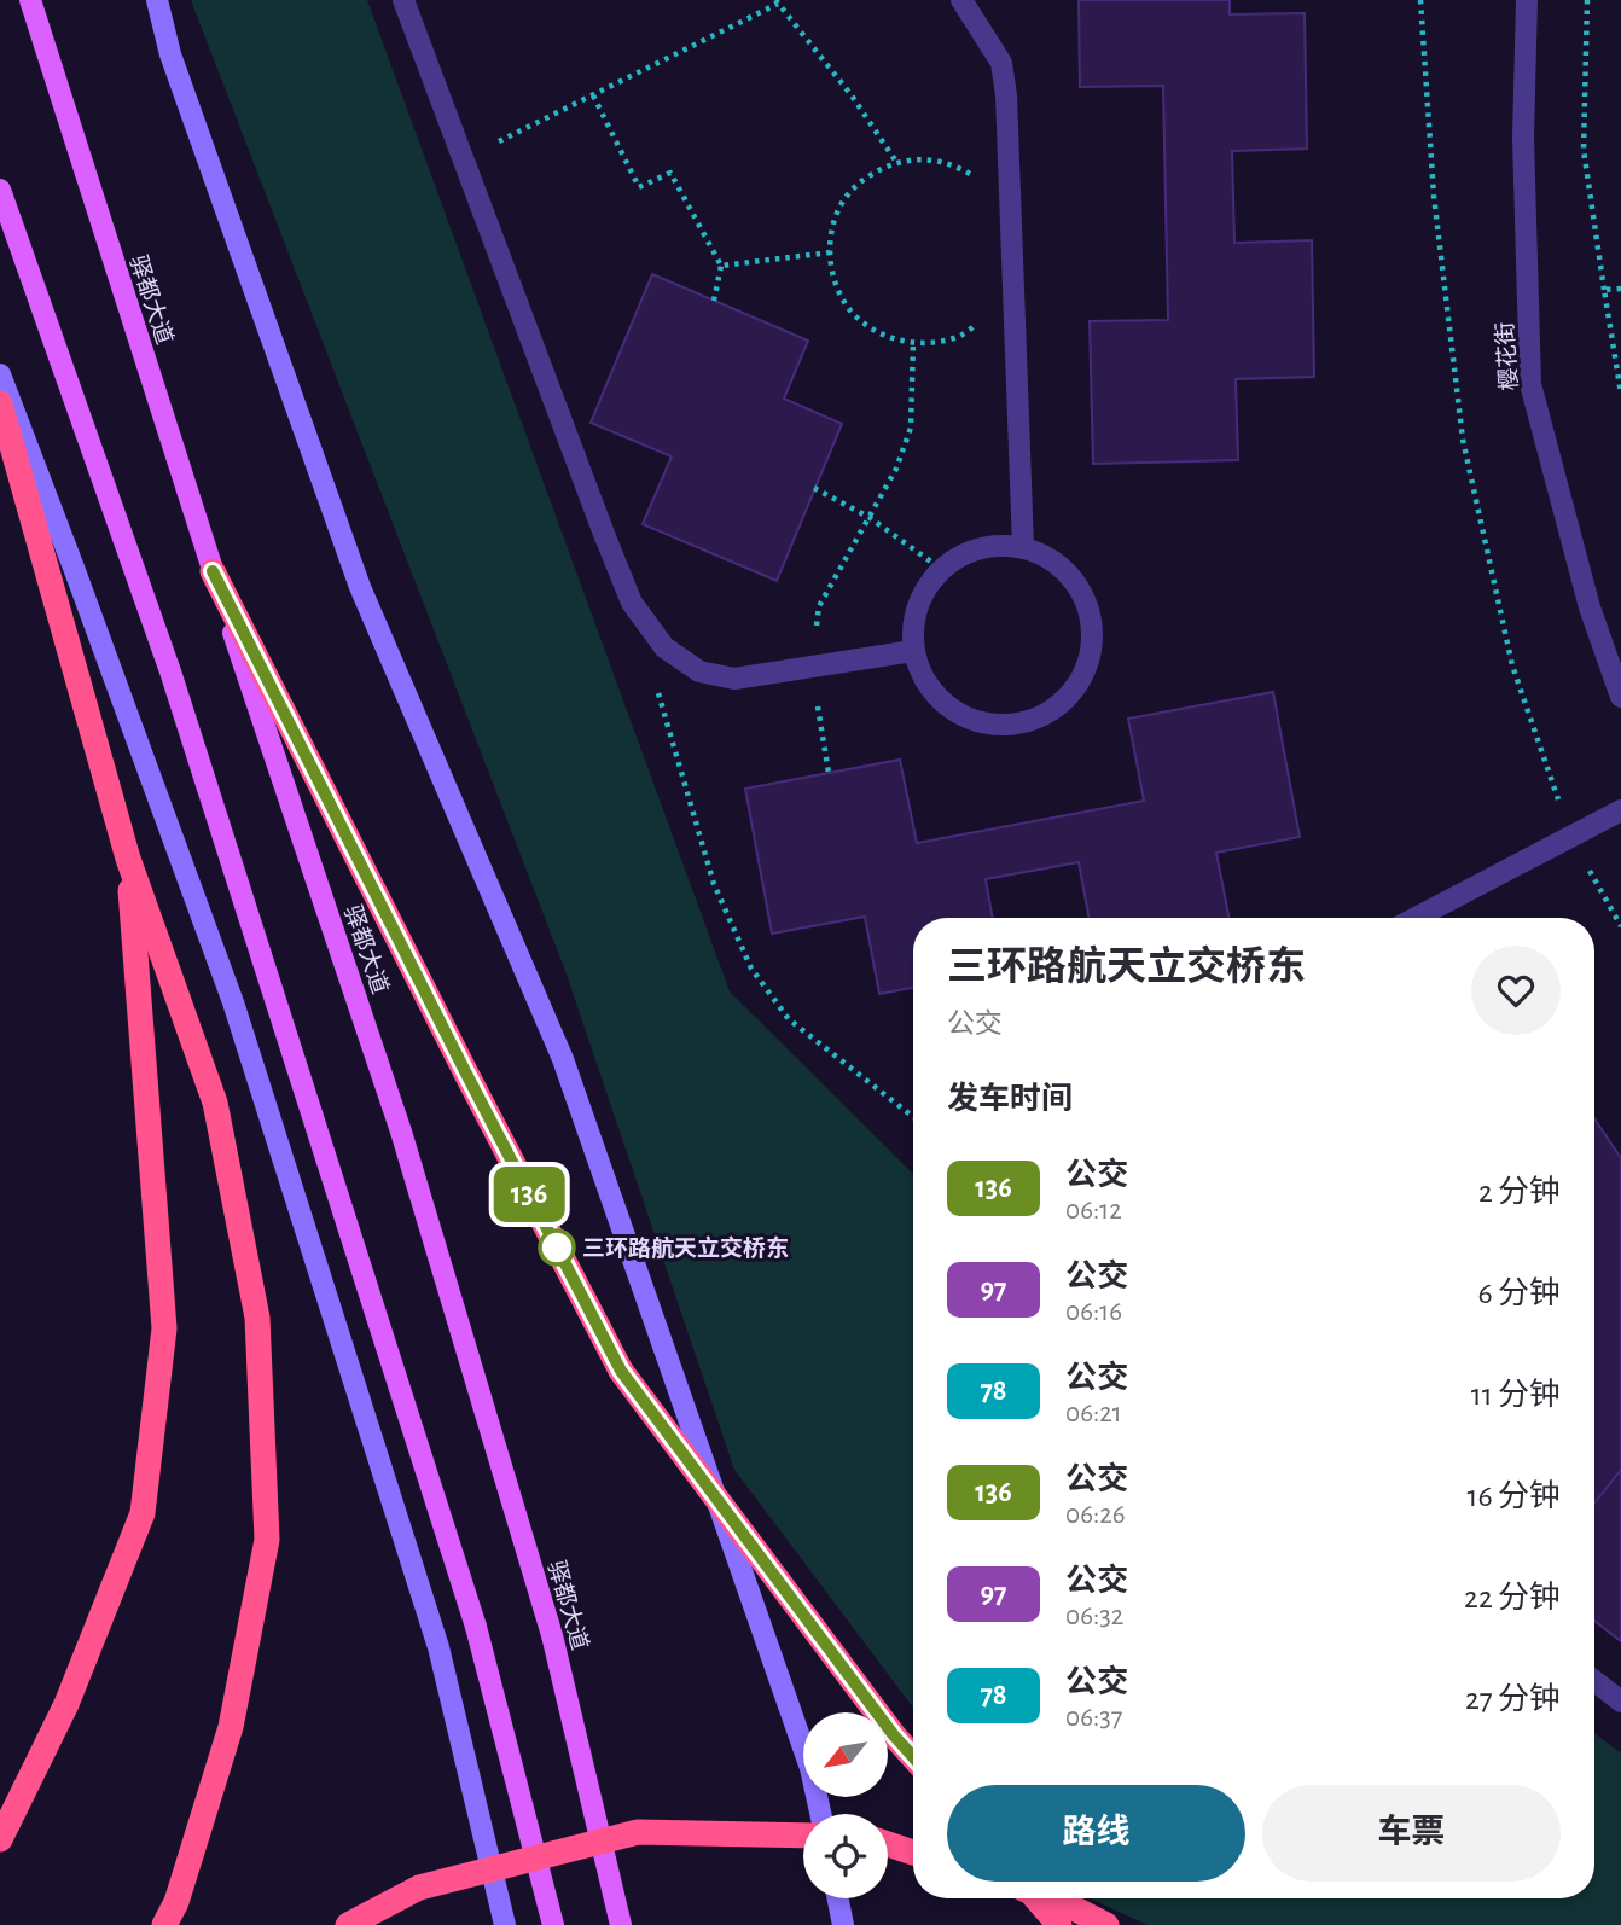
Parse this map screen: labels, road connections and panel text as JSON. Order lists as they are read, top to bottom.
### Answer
{
  "streets": {
    "main road": ["驿都大道"],
    "street": ["樱花街"]
  },
  "places": ["三环路航天立交桥东"],
  "lines": ["bus line 136"],
  "north": "bottom left",
  "page": {
    "on_map": "136",
    "heading": [
      ["三环路航天立交桥东", "公交"],
      "发车时间"
    ],
    "list": [
      {
        "mark": "136",
        "name": "公交",
        "note": "06:12",
        "value": "2 分钟"
      },
      {
        "mark": "97",
        "name": "公交",
        "note": "06:16",
        "value": "6 分钟"
      },
      {
        "mark": "78",
        "name": "公交",
        "note": "06:21",
        "value": "11 分钟"
      },
      {
        "mark": "136",
        "name": "公交",
        "note": "06:26",
        "value": "16 分钟"
      },
      {
        "mark": "97",
        "name": "公交",
        "note": "06:32",
        "value": "22 分钟"
      },
      {
        "mark": "78",
        "name": "公交",
        "note": "06:37",
        "value": "27 分钟"
      }
    ],
    "buttons": ["路线", "车票"]
  }
}
